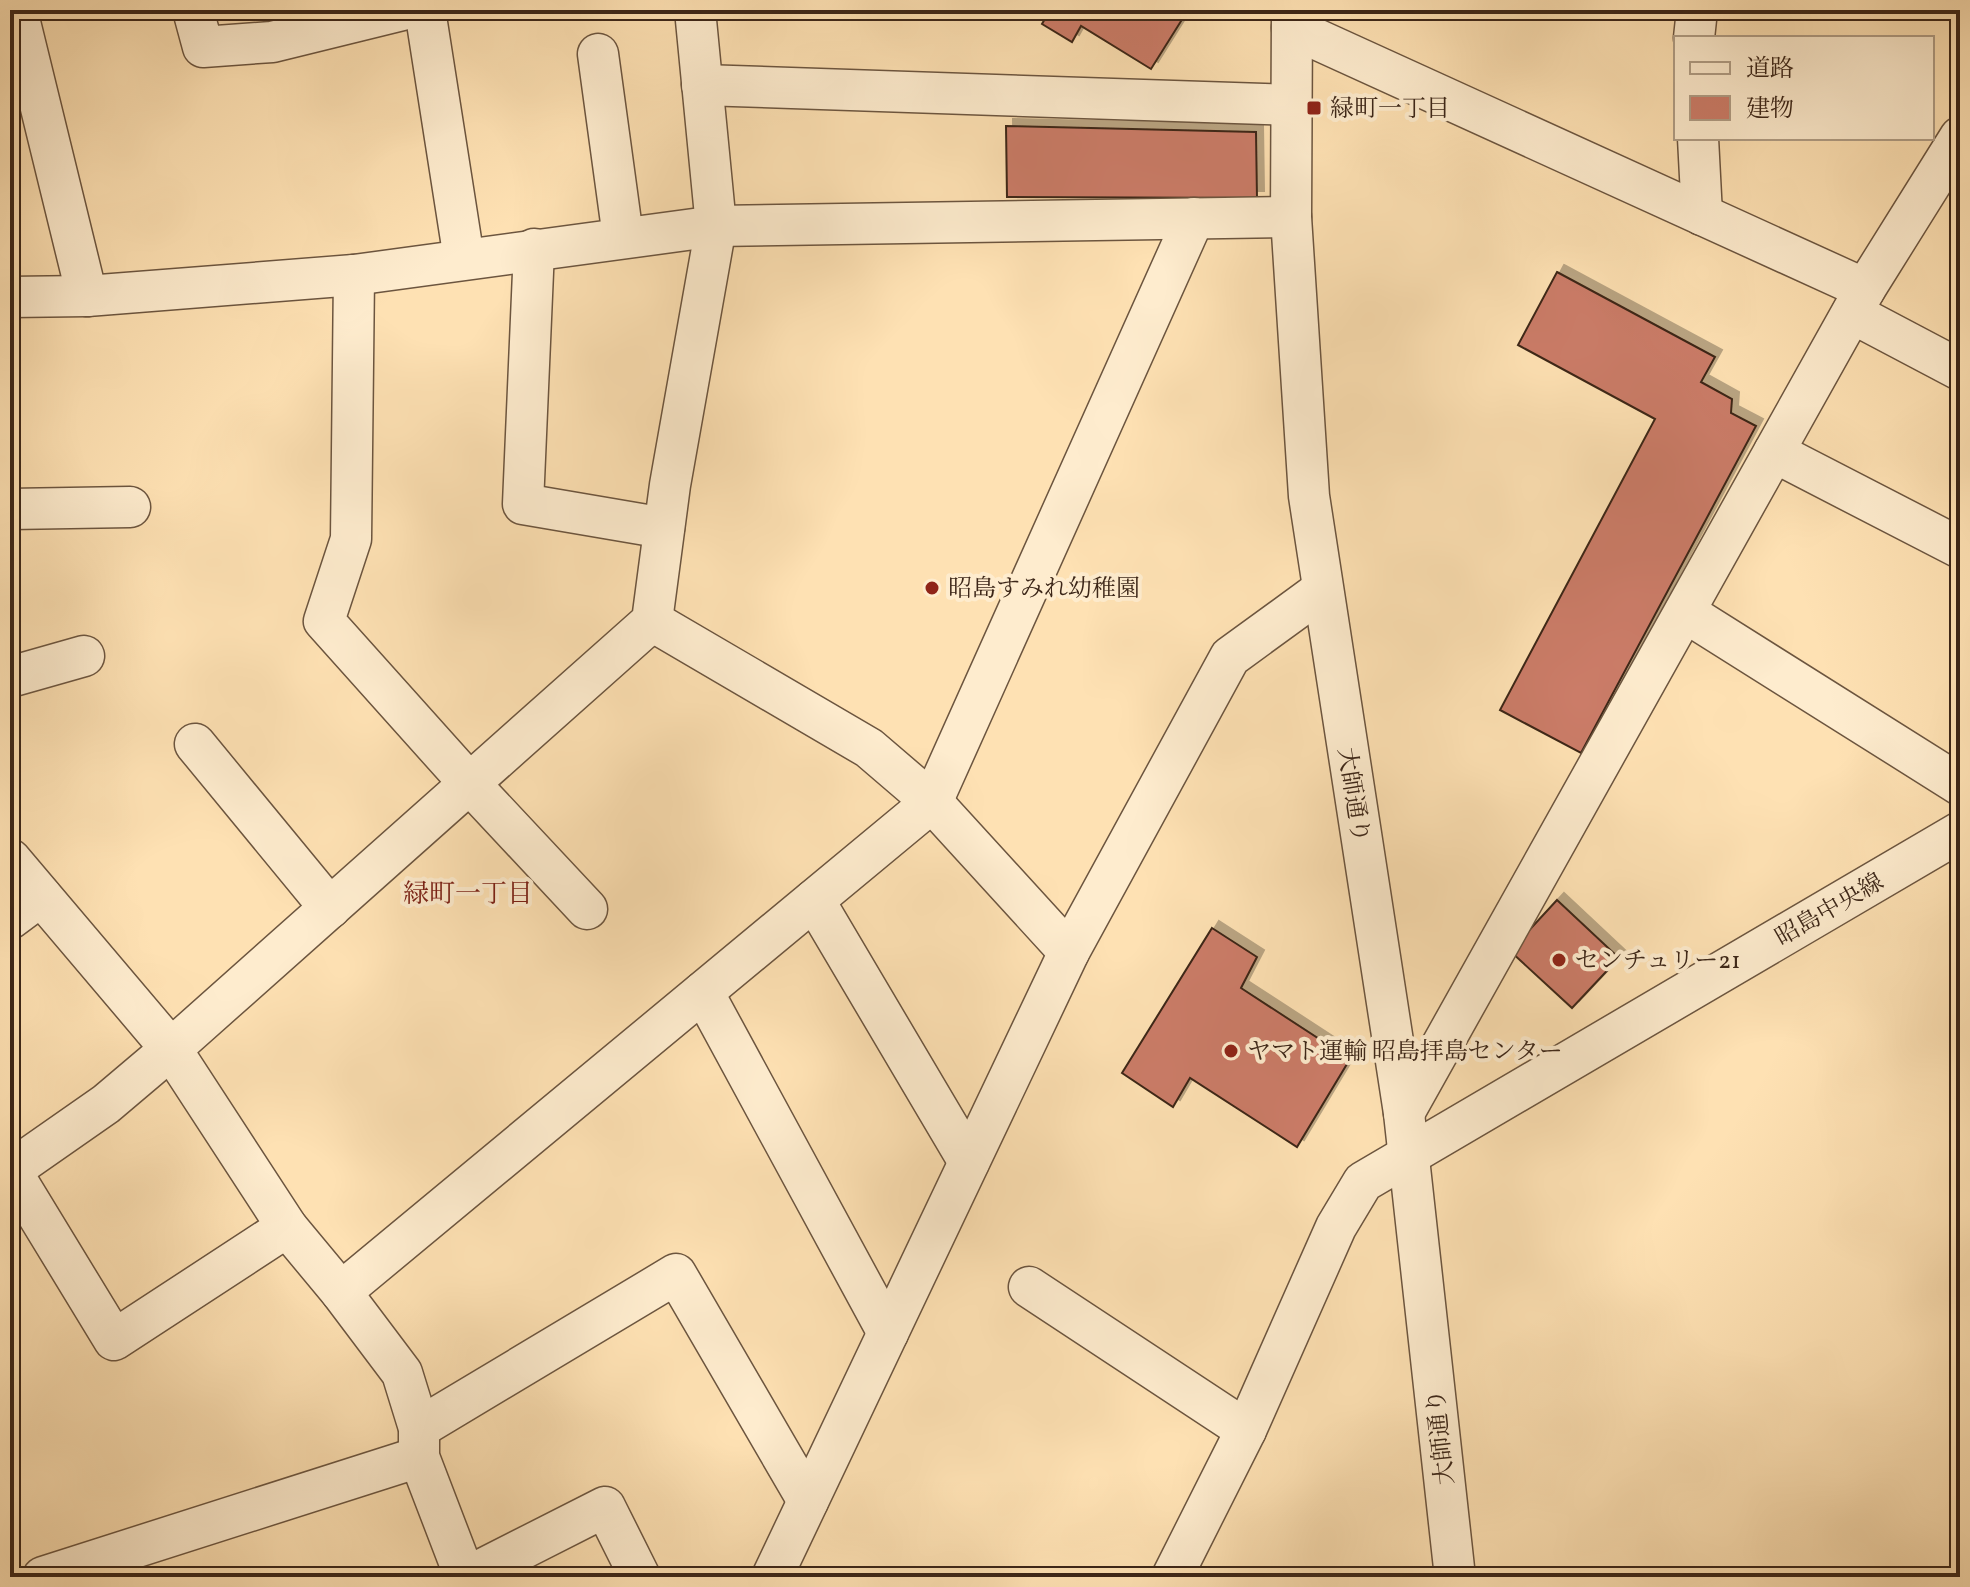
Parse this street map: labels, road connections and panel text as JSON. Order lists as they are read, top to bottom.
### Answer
{
  "streets": {
    "street": ["大師通り", "昭島中央線"]
  },
  "crossings": [
    ["大師通り", "昭島中央線"]
  ],
  "districts": ["緑町一丁目"],
  "places": {
    "transit": ["緑町一丁目"],
    "other": ["昭島すみれ幼稚園", "センチュリー21", "ヤマト運輸 昭島拝島センター"]
  },
  "legend": ["道路", "建物"]
}
